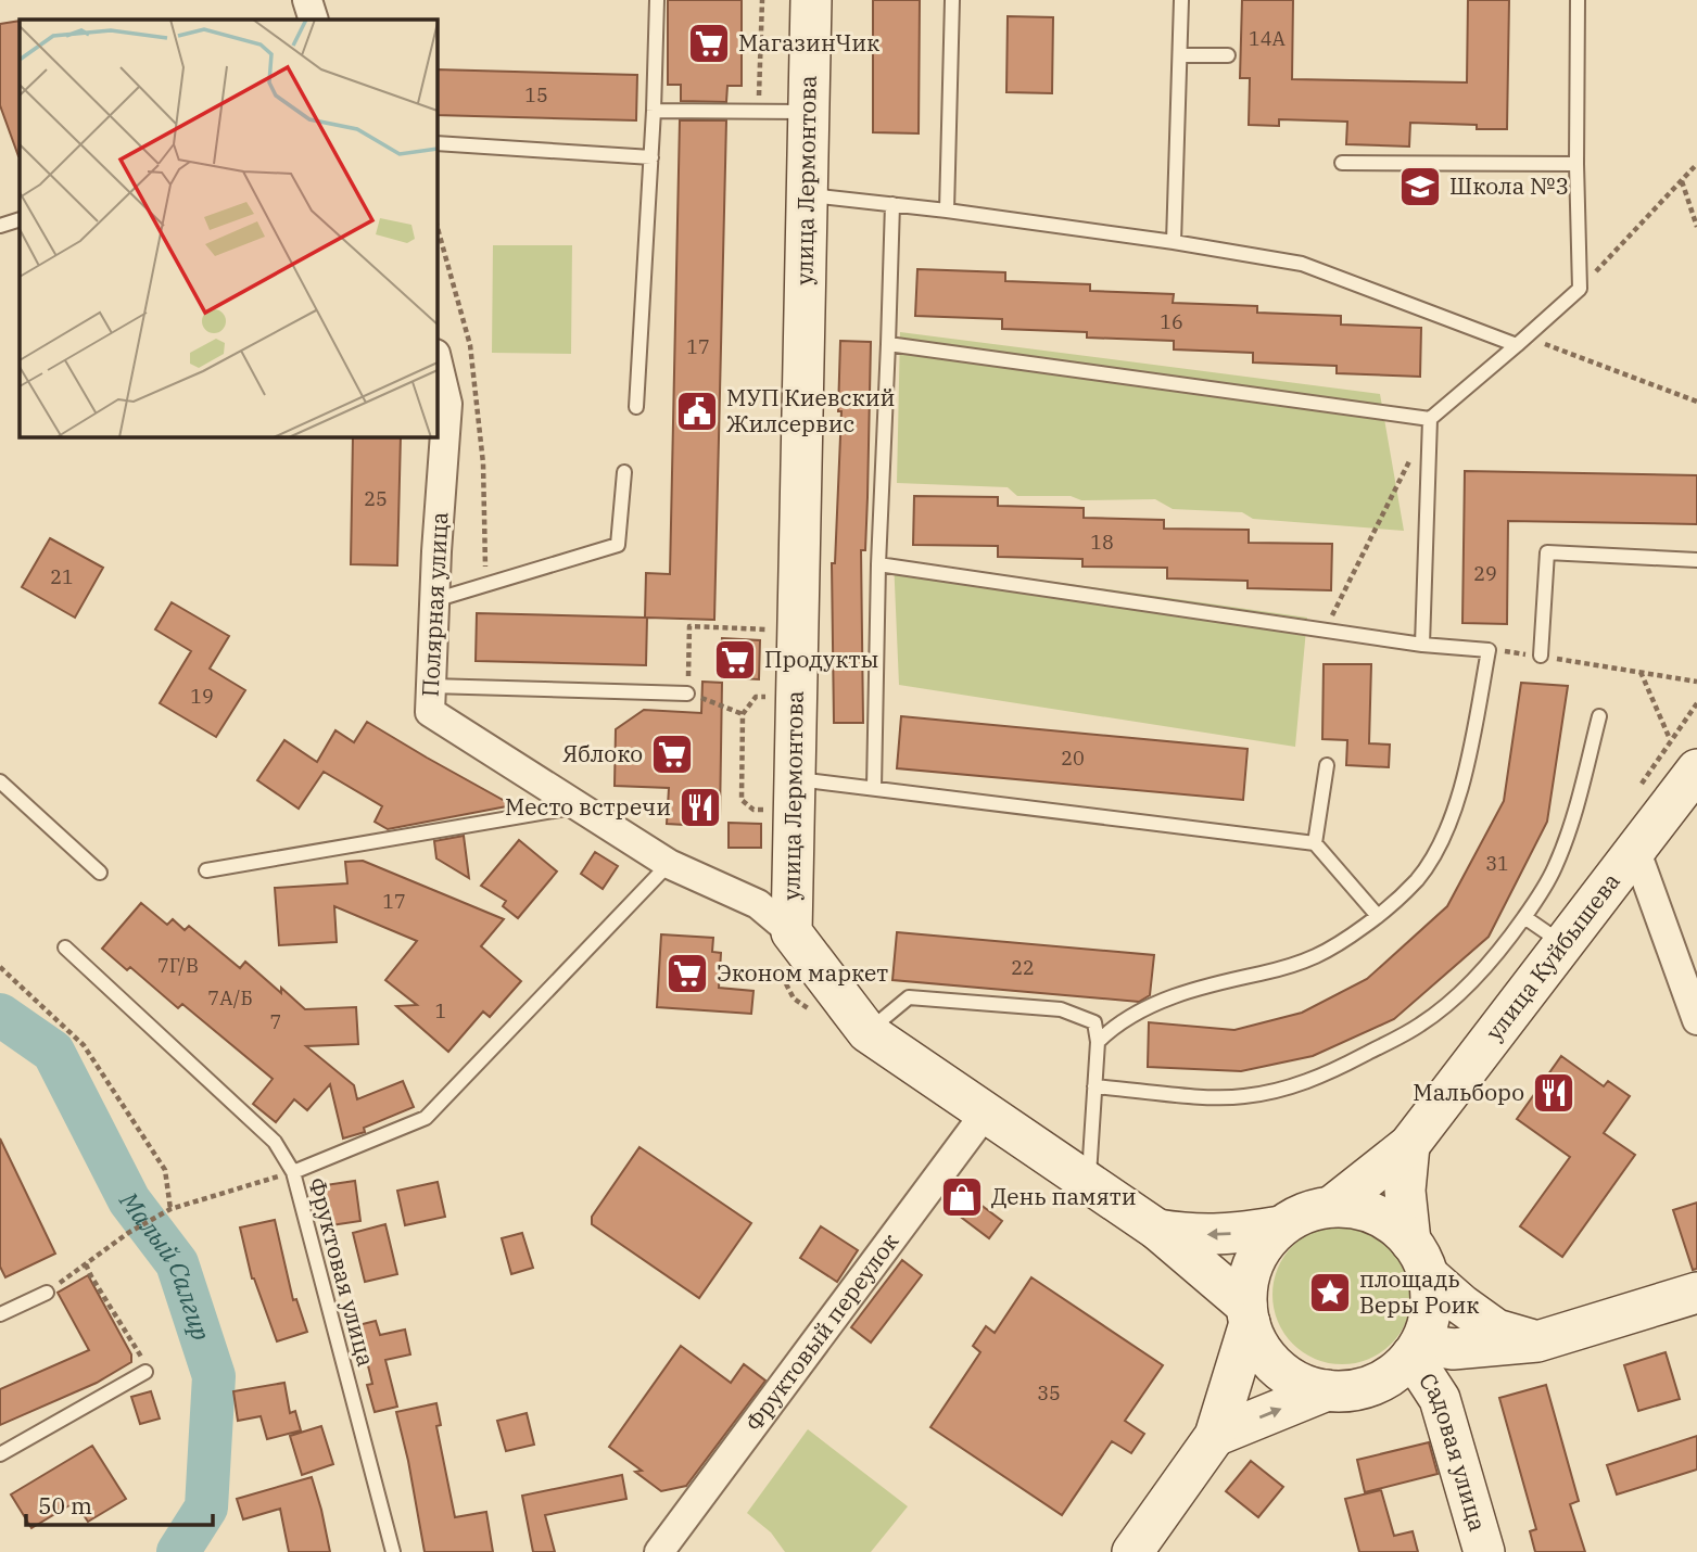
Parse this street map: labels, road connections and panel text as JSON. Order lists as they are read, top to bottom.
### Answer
{
  "streets": {
    "main road": ["улица Лермонтова", "улица Куйбышева", "Садовая улица"],
    "street": ["Полярная улица", "Фруктовый переулок"],
    "lane": ["Фруктовая улица"]
  },
  "crossings": [
    ["улица Лермонтова", "Полярная улица"],
    ["улица Лермонтова", "улица Куйбышева"],
    ["улица Лермонтова", "Фруктовый переулок"],
    ["улица Лермонтова", "Садовая улица"],
    ["Полярная улица", "Фруктовая улица"],
    ["улица Куйбышева", "Садовая улица"]
  ],
  "water": ["Малый Салгир"],
  "places": {
    "supermarket": [
      "МагазинЧик",
      "Продукты",
      "Яблоко",
      "Эконом маркет"
    ],
    "school or university": ["Школа №3"],
    "public building": ["МУП Киевский Жилсервис"],
    "restaurant": ["Место встречи", "Мальборо"],
    "shop": ["День памяти"],
    "place": ["площадь Веры Роик"]
  },
  "house_numbers": [
    "14А",
    "15",
    "16",
    "17",
    "25",
    "18",
    "29",
    "21",
    "19",
    "20",
    "31",
    "17",
    "7Г/В",
    "22",
    "7А/Б",
    "1",
    "7",
    "35"
  ],
  "scale_bar": "50 m"
}
